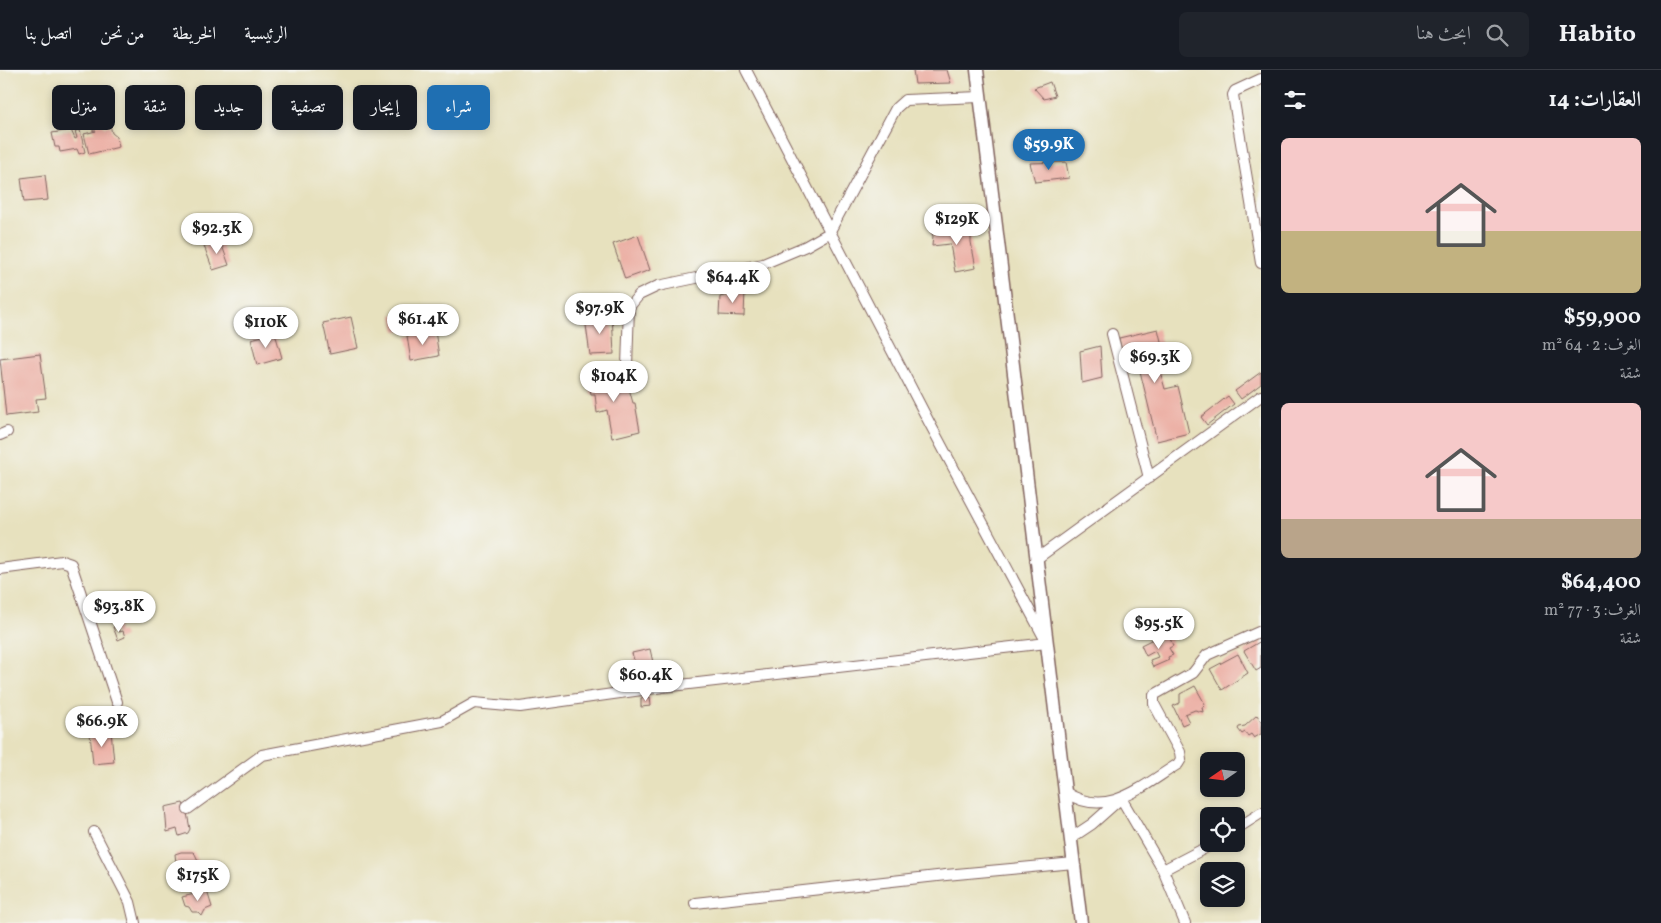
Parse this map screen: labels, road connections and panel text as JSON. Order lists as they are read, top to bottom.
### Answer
{
  "north": "left",
  "page": {
    "header": "Habito",
    "search": "ابحث هنا",
    "nav": [
      "الرئيسية",
      "الخريطة",
      "من نحن",
      "اتصل بنا"
    ],
    "heading": "العقارات: 14",
    "chip": [
      "شراء",
      "إيجار",
      "تصفية",
      "جديد",
      "شقة",
      "منزل"
    ],
    "price": [
      "$59.9K",
      "$129K",
      "$92.3K",
      "$64.4K",
      "$97.9K",
      "$61.4K",
      "$110K",
      "$69.3K",
      "$104K",
      "$93.8K",
      "$95.5K",
      "$60.4K",
      "$66.9K",
      "$175K"
    ],
    "list": [
      {
        "name": "$59,900",
        "note": "الغرف: 2 · 64 m² · شقة"
      },
      {
        "name": "$64,400",
        "note": "الغرف: 3 · 77 m² · شقة"
      }
    ]
  }
}
